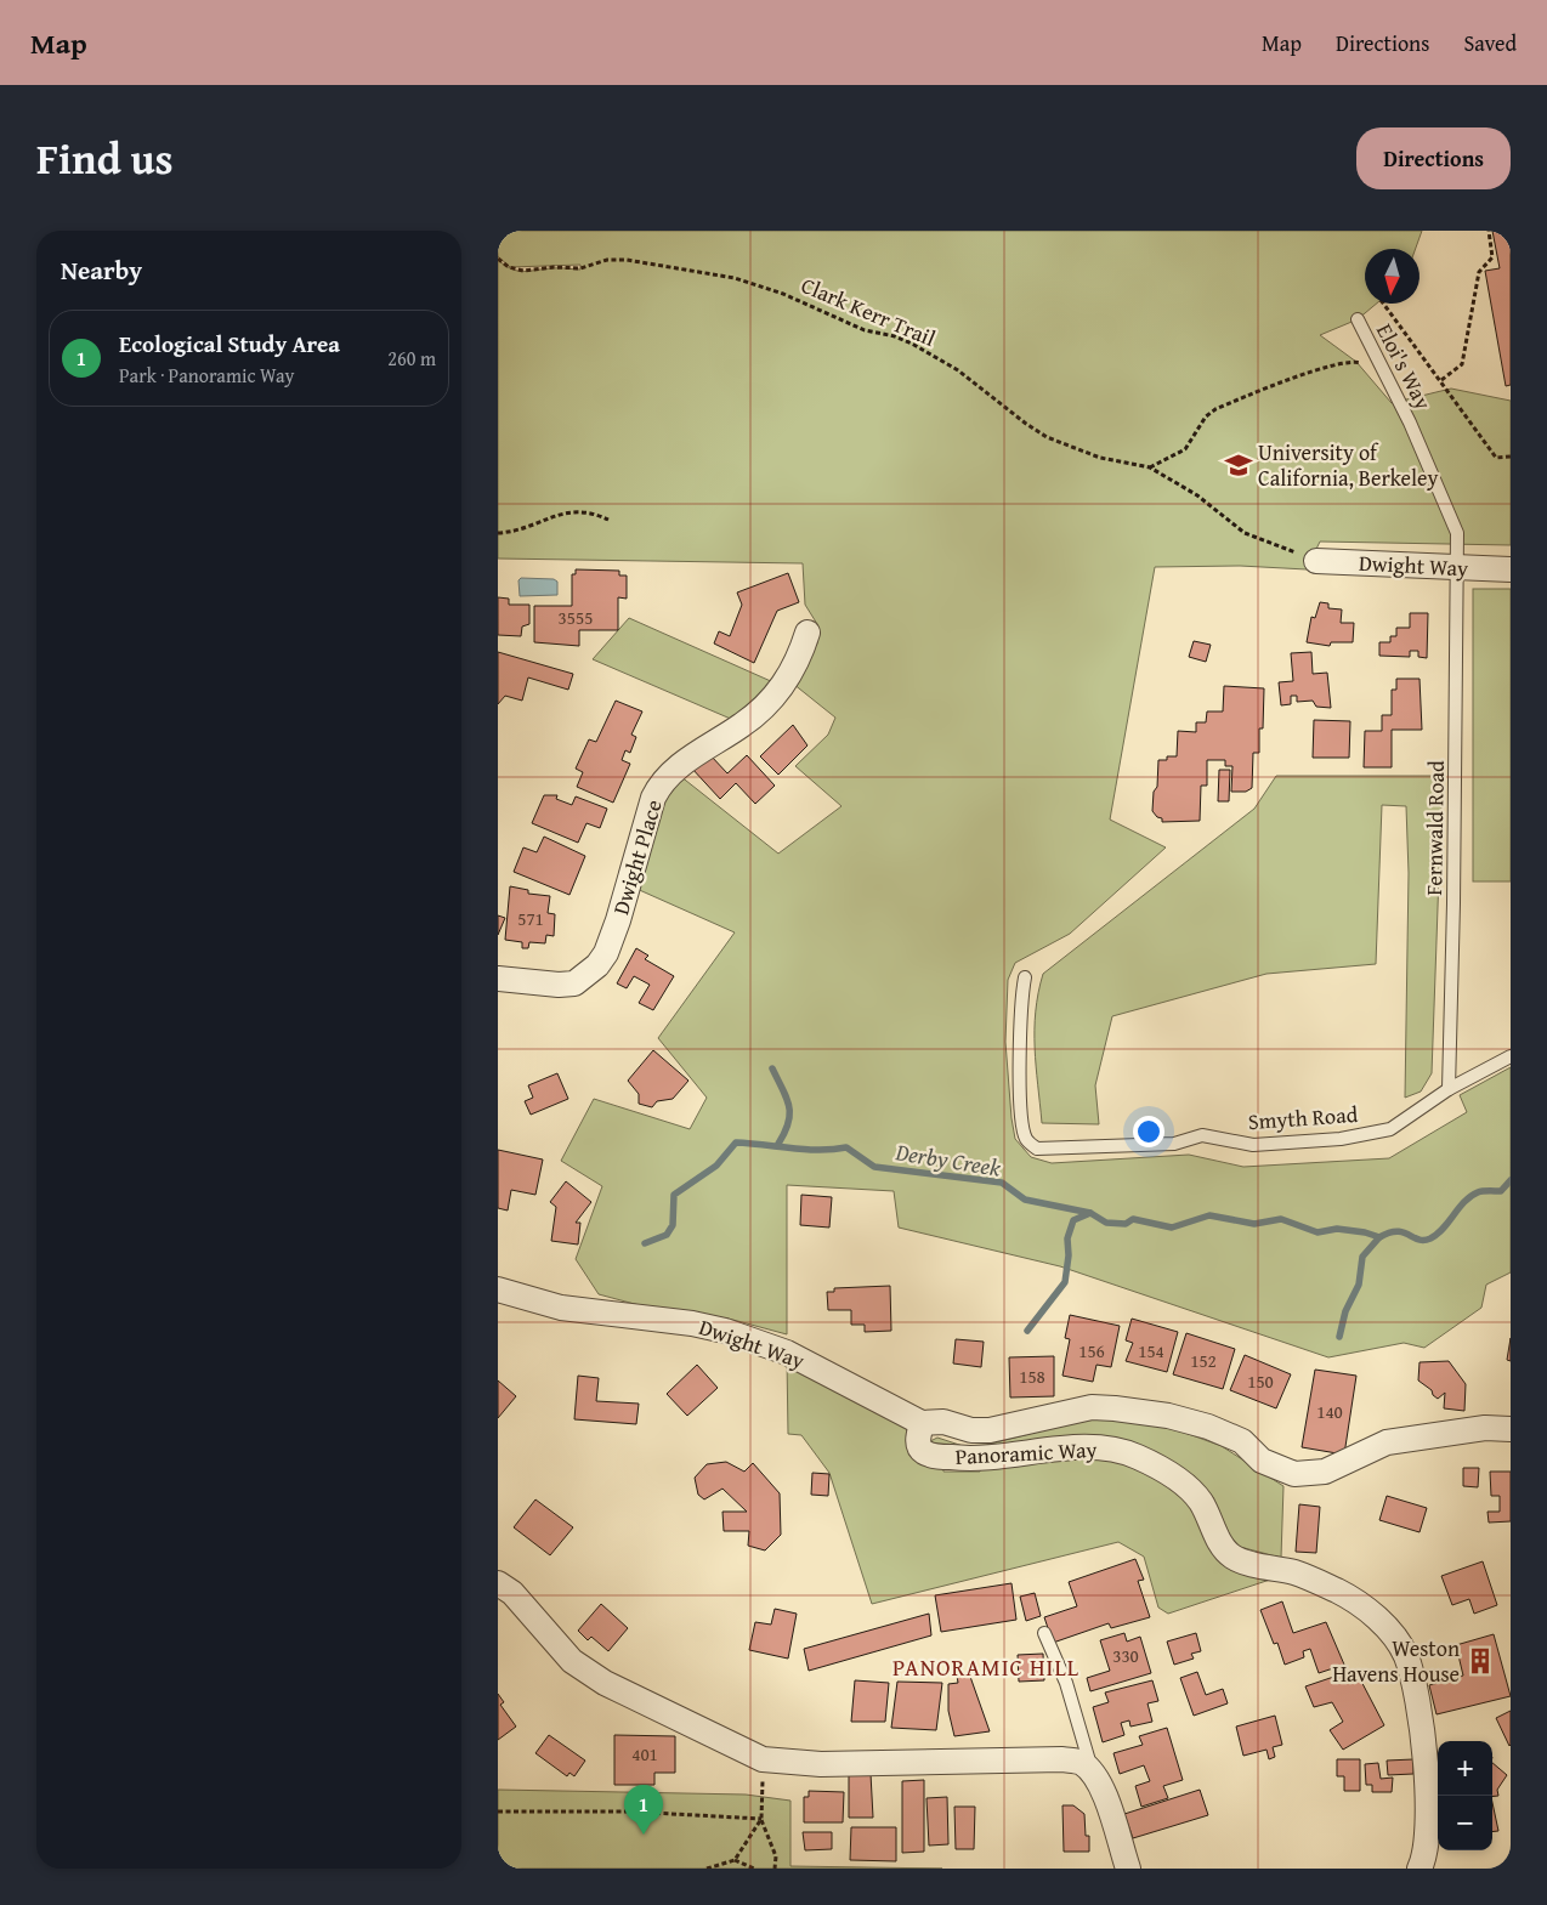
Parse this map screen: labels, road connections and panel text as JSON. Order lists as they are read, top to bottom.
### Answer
{
  "streets": {
    "street": ["Dwight Way", "Dwight Place", "Panoramic Way"],
    "lane": ["Eloi's Way", "Fernwald Road", "Smyth Road"],
    "path": ["Clark Kerr Trail"]
  },
  "crossings": [
    ["Eloi's Way", "Dwight Way"],
    ["Eloi's Way", "Fernwald Road"],
    ["Dwight Way", "Fernwald Road"],
    ["Dwight Way", "Panoramic Way"],
    ["Fernwald Road", "Smyth Road"]
  ],
  "districts": ["PANORAMIC HILL"],
  "water": ["Derby Creek"],
  "places": {
    "school or university": ["University of California, Berkeley"],
    "building": ["Weston Havens House"]
  },
  "house_numbers": [
    "3555",
    "571",
    "156",
    "154",
    "152",
    "158",
    "150",
    "140",
    "330",
    "401"
  ],
  "north": "bottom",
  "page": {
    "header": "Map",
    "nav": ["Map", "Directions", "Saved"],
    "title": "Find us",
    "buttons": "Directions",
    "heading": "Nearby",
    "list": [
      {
        "mark": "1",
        "name": "Ecological Study Area",
        "note": "Park · Panoramic Way",
        "value": "260 m"
      }
    ],
    "map_buttons": ["+", "−"],
    "pins": "1"
  }
}
